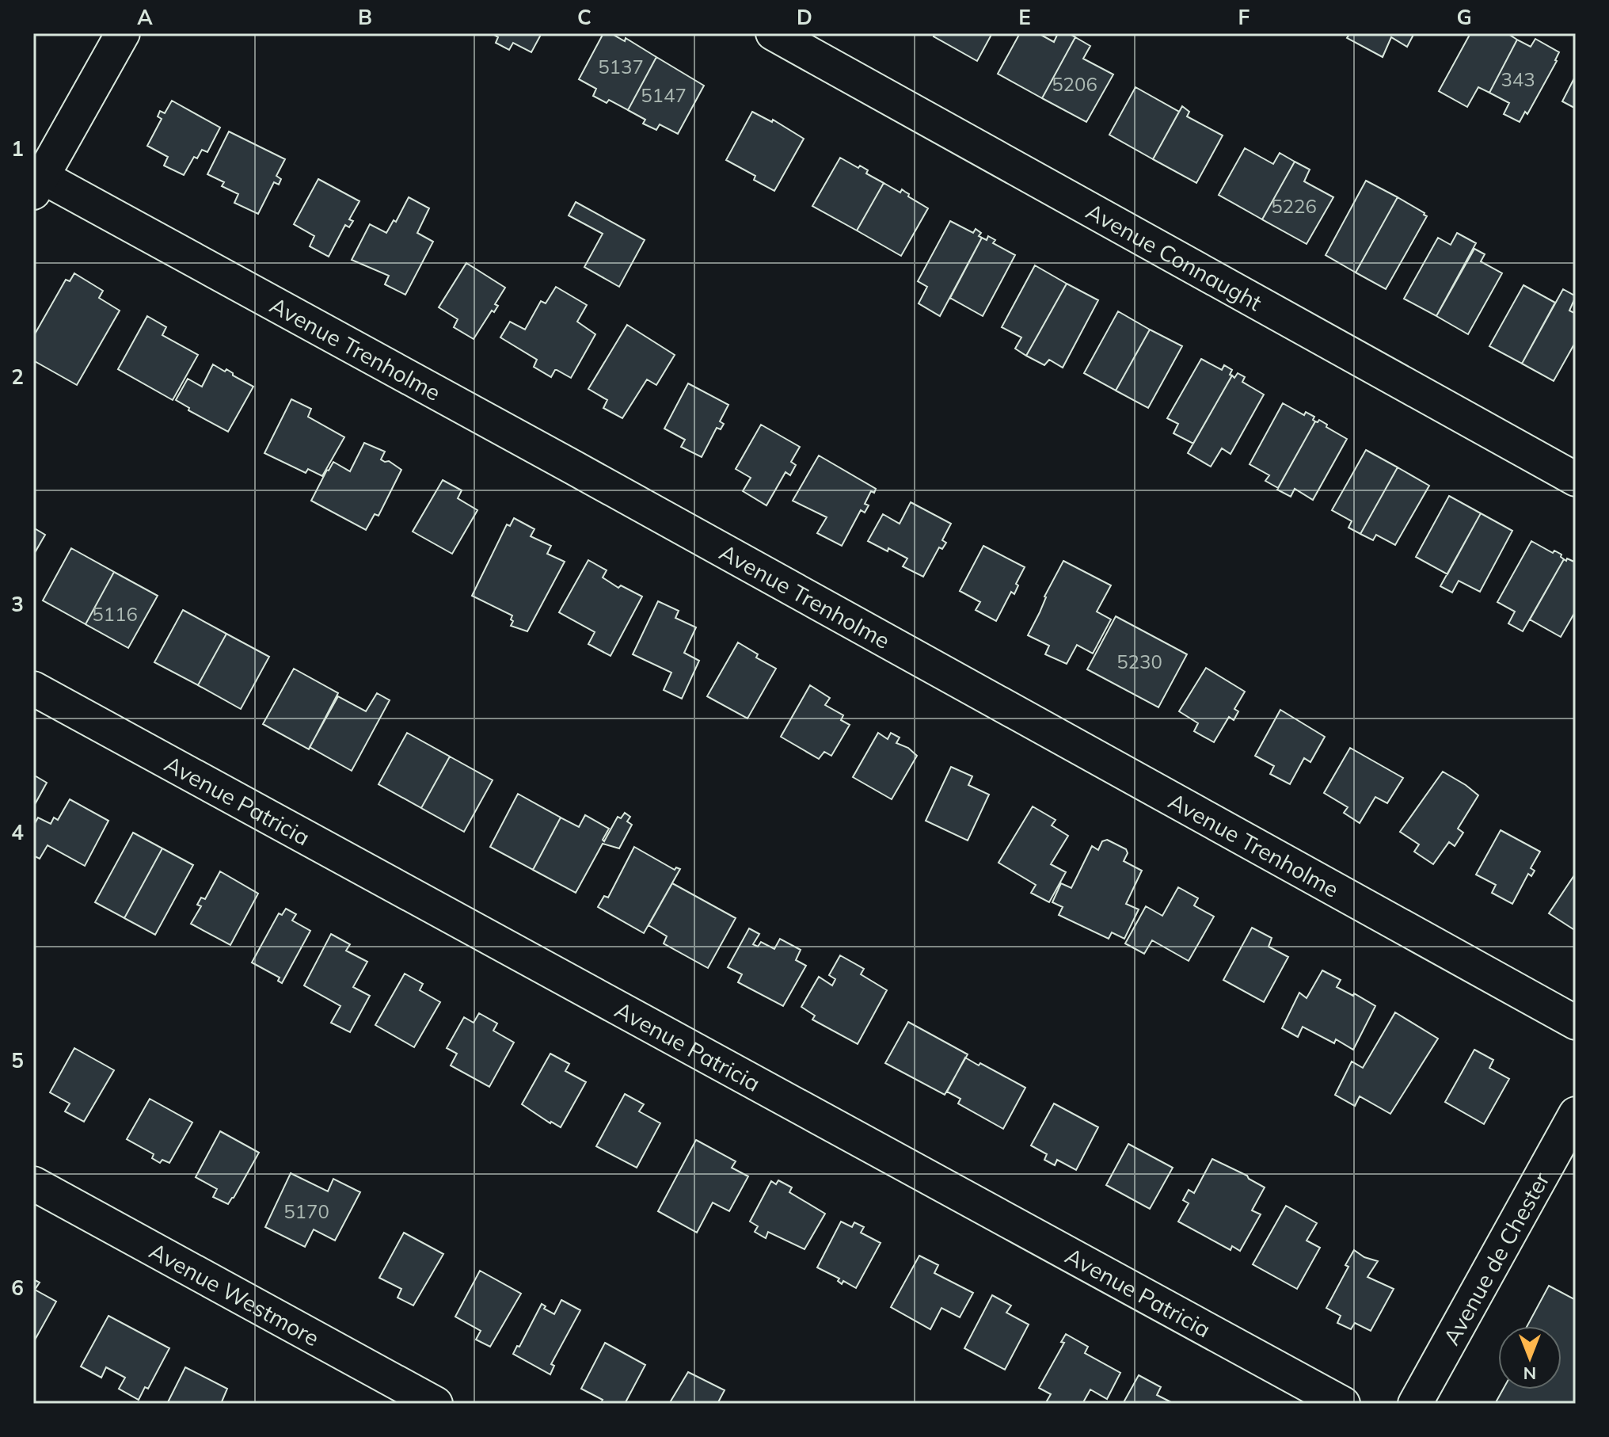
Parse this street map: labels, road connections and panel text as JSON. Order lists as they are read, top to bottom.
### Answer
{
  "streets": {
    "street": [
      "Avenue Connaught",
      "Avenue Trenholme",
      "Avenue Patricia",
      "Avenue de Chester",
      "Avenue Westmore"
    ]
  },
  "house_numbers": [
    "5137",
    "343",
    "5206",
    "5147",
    "5226",
    "5116",
    "5230",
    "5170"
  ],
  "north": "bottom",
  "grid": {
    "columns": [
      "A",
      "B",
      "C",
      "D",
      "E",
      "F",
      "G"
    ],
    "rows": [
      "1",
      "2",
      "3",
      "4",
      "5",
      "6"
    ]
  }
}
